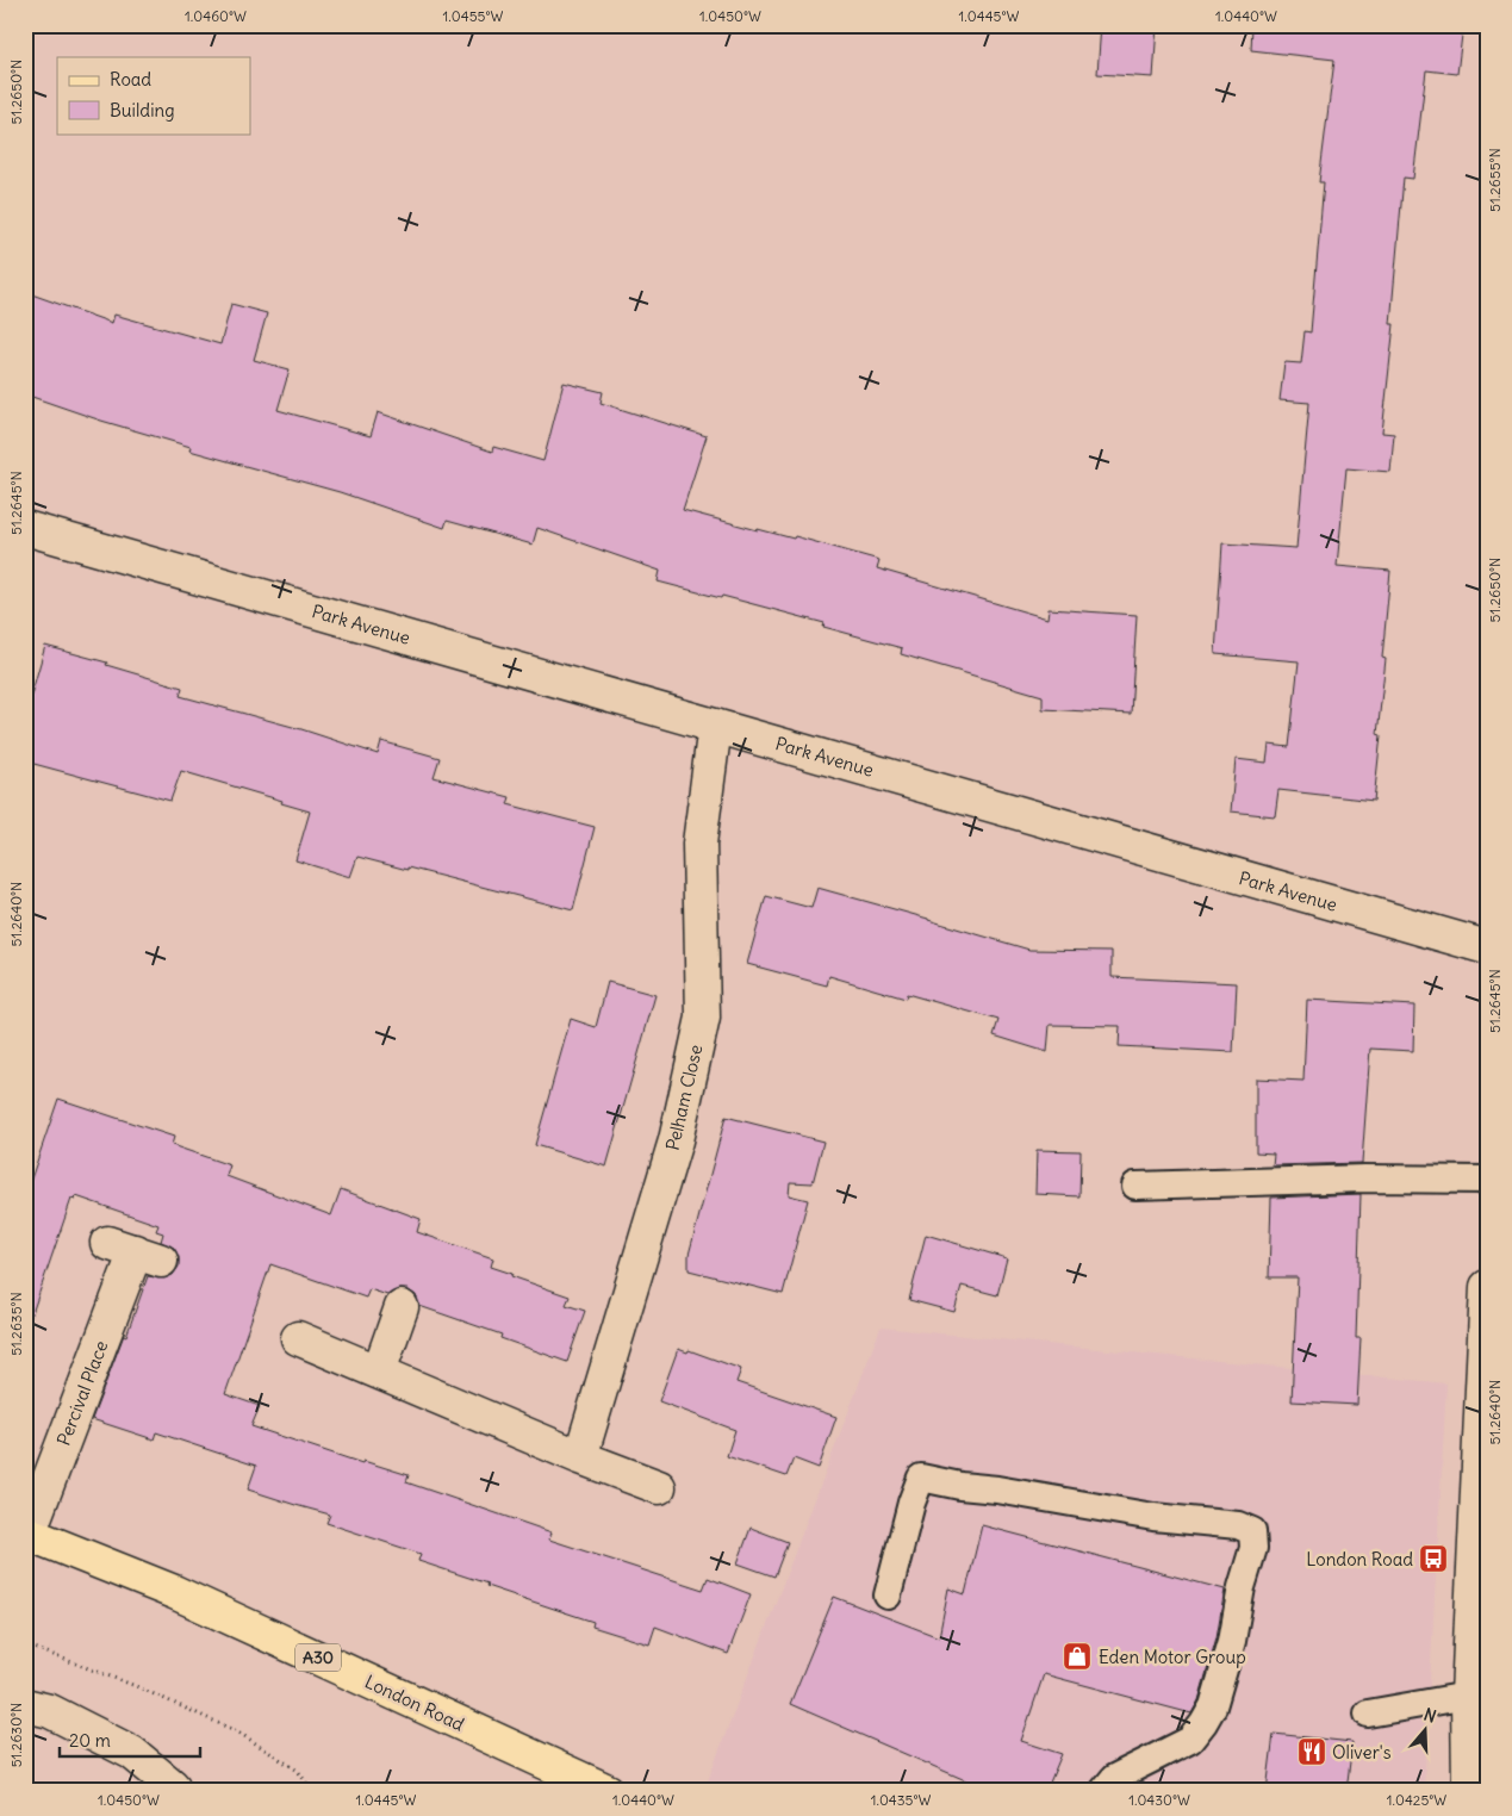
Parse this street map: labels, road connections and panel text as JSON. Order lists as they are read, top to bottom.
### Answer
{
  "streets": {
    "main road": ["A30", "London Road"],
    "street": ["Park Avenue", "Pelham Close", "Percival Place"]
  },
  "crossings": [
    ["Park Avenue", "Pelham Close"],
    ["Percival Place", "London Road"]
  ],
  "places": {
    "bus stop": ["London Road"],
    "shop": ["Eden Motor Group"],
    "restaurant": ["Oliver's"]
  },
  "legend": ["Road", "Building"],
  "scale_bar": "20 m",
  "north": "top",
  "coordinates": [
    "1.0460°W",
    "1.0455°W",
    "1.0450°W",
    "1.0445°W",
    "1.0440°W",
    "51.2650°N",
    "51.2655°N",
    "51.2645°N",
    "51.2640°N",
    "51.2635°N",
    "51.2630°N",
    "1.0435°W",
    "1.0430°W",
    "1.0425°W"
  ]
}
